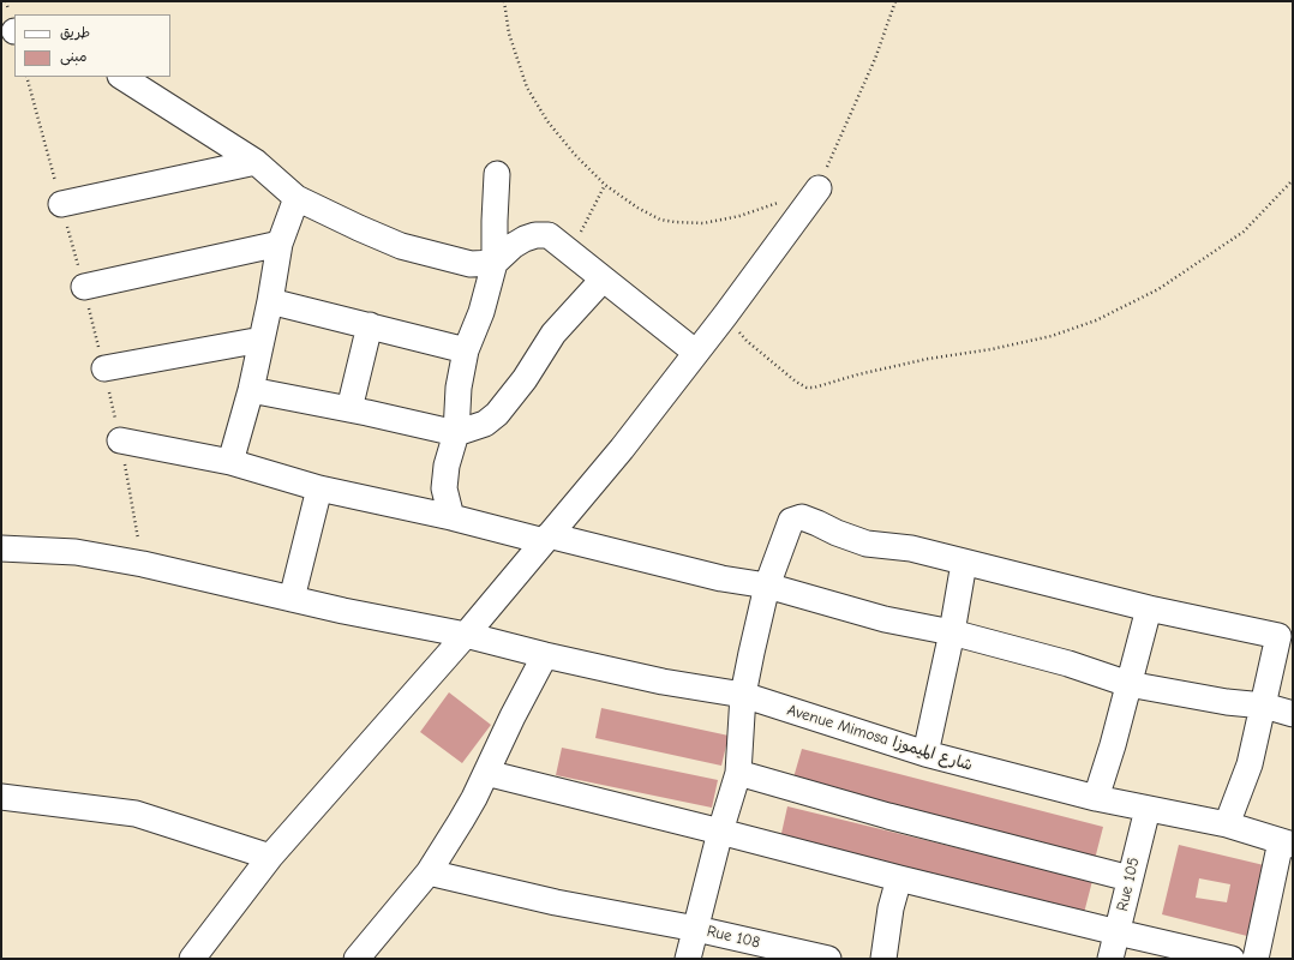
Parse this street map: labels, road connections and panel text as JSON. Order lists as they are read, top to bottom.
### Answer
{
  "streets": {
    "street": ["Avenue Mimosa شارع الميموزا", "Rue 105", "Rue 108"]
  },
  "crossings": [
    ["Avenue Mimosa شارع الميموزا", "Rue 105"]
  ],
  "legend": ["طريق", "مبنى"]
}
